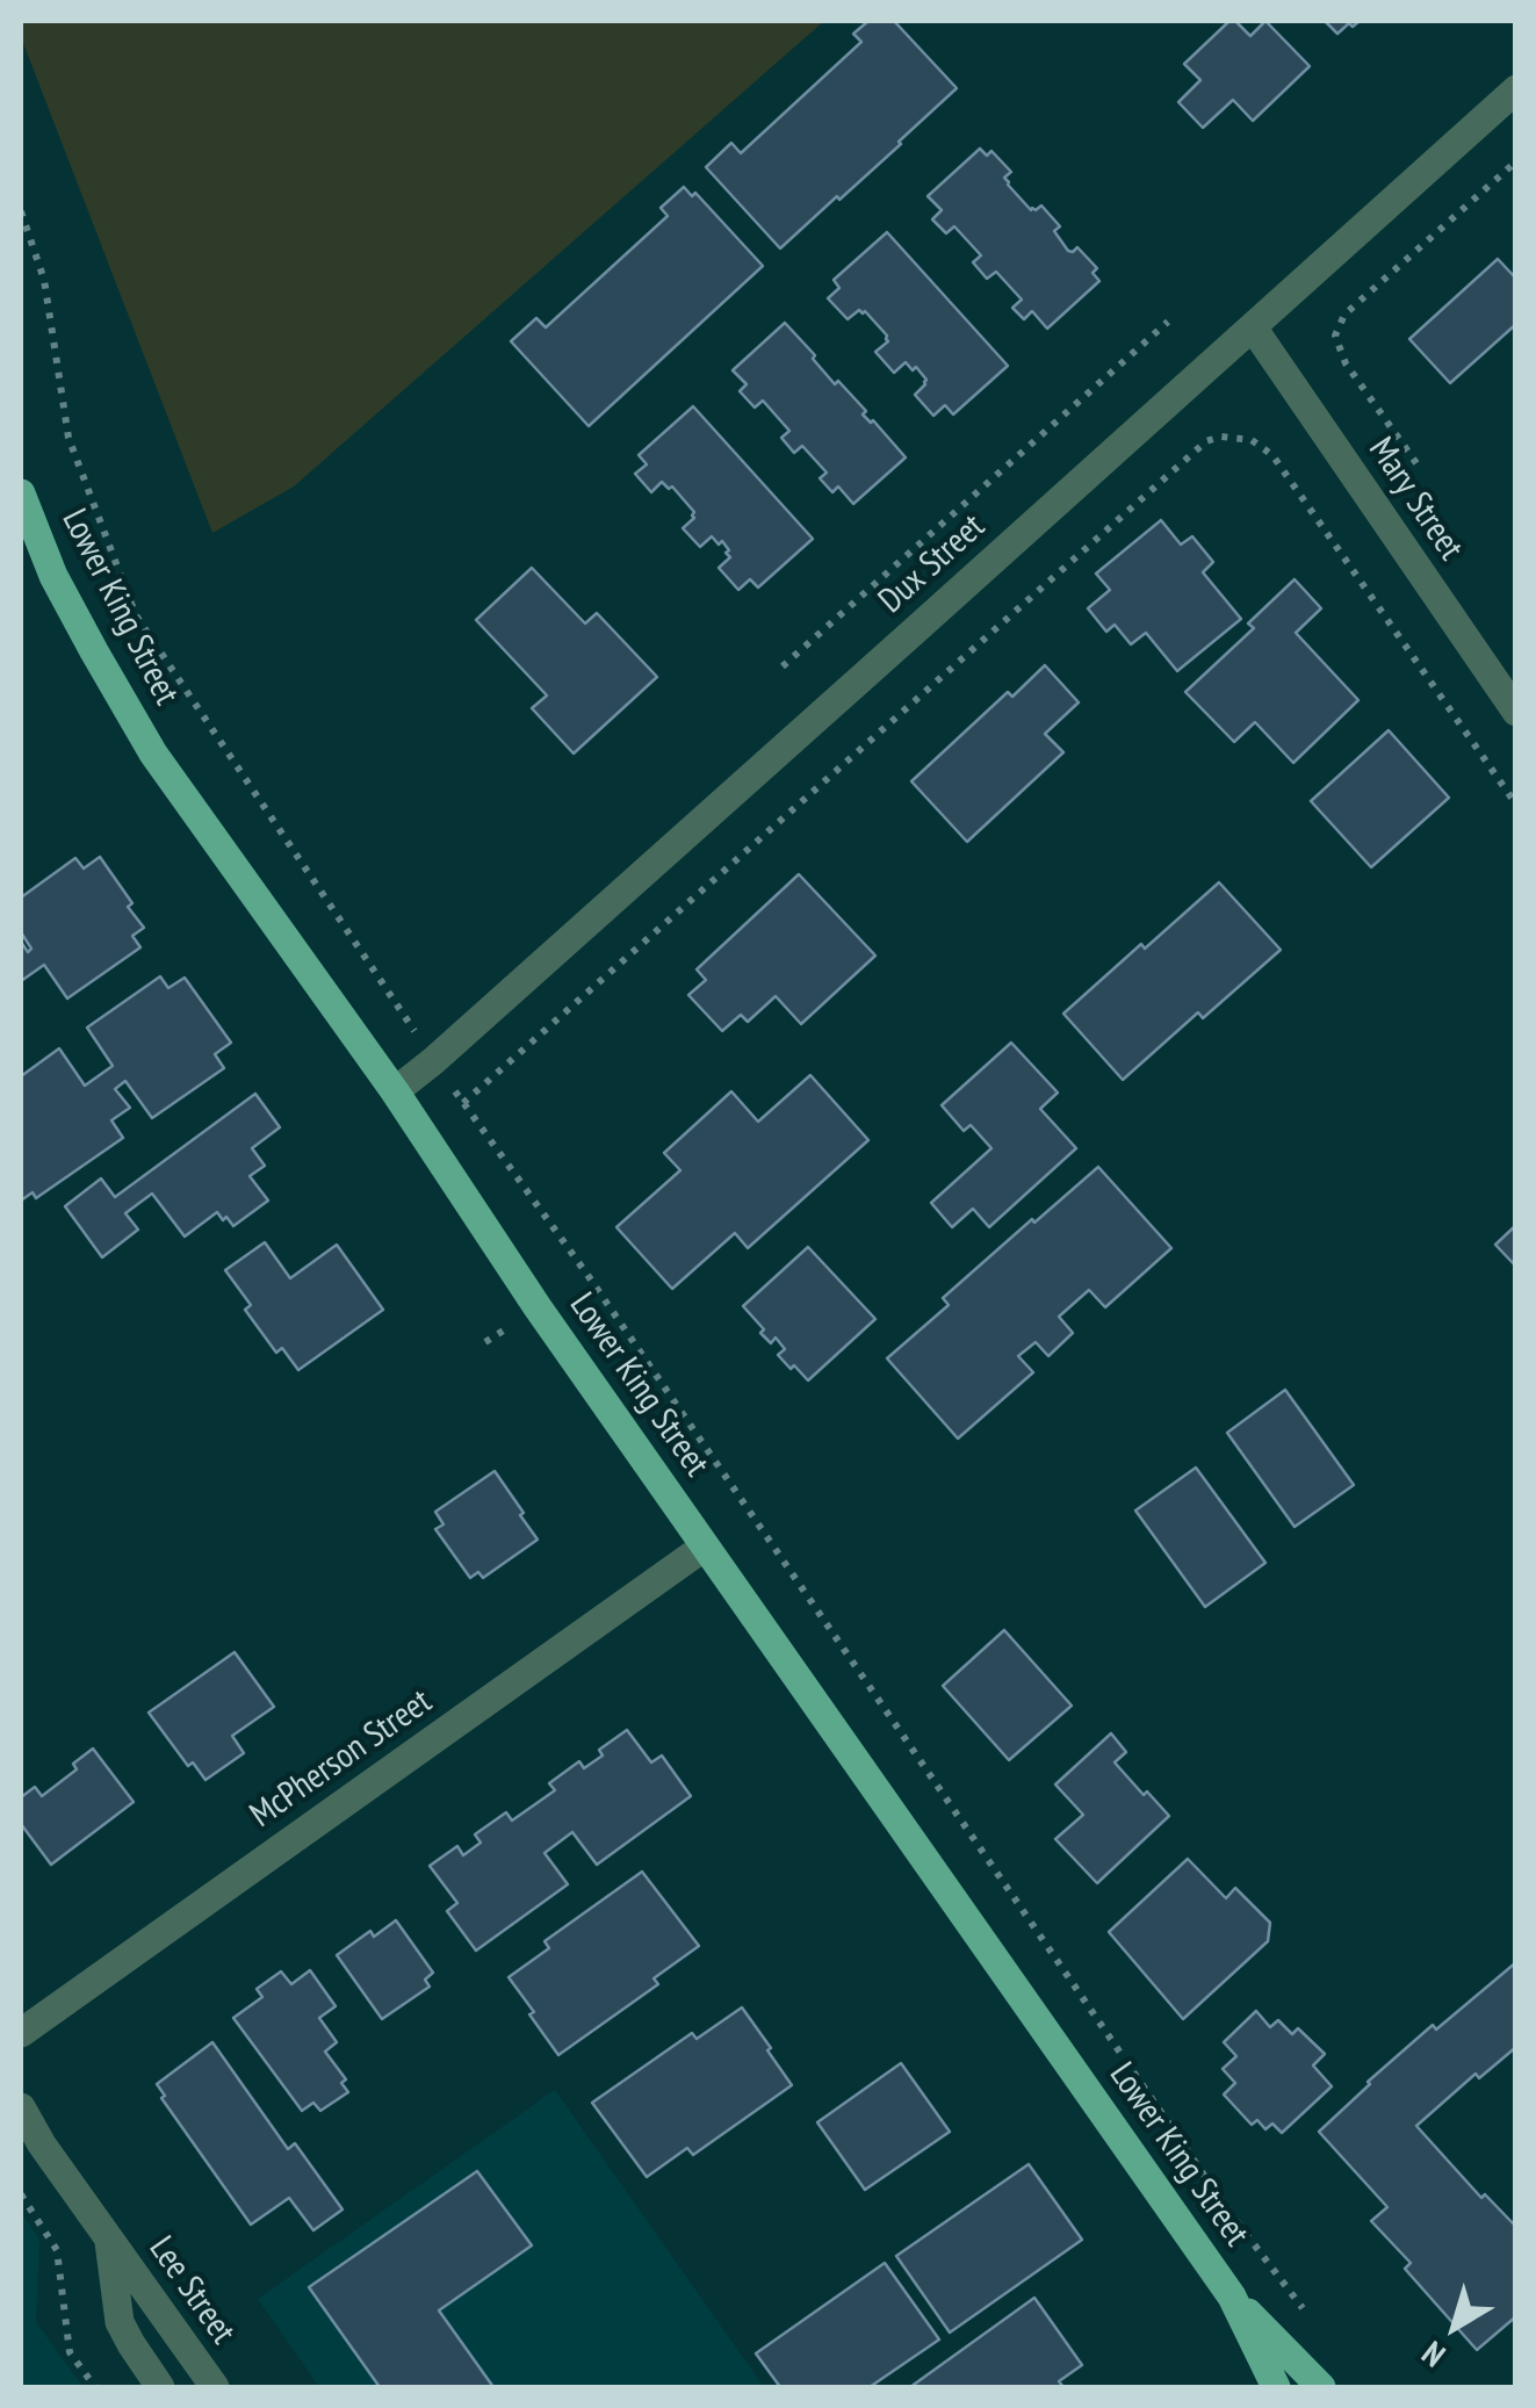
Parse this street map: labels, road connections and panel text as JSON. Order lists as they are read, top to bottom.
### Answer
{
  "streets": {
    "main road": ["Lower King Street"],
    "street": [
      "Mary Street",
      "Dux Street",
      "McPherson Street",
      "Lee Street"
    ]
  },
  "crossings": [
    ["Mary Street", "Dux Street"],
    ["Dux Street", "Lower King Street"],
    ["Lower King Street", "McPherson Street"]
  ],
  "north": "bottom left"
}
